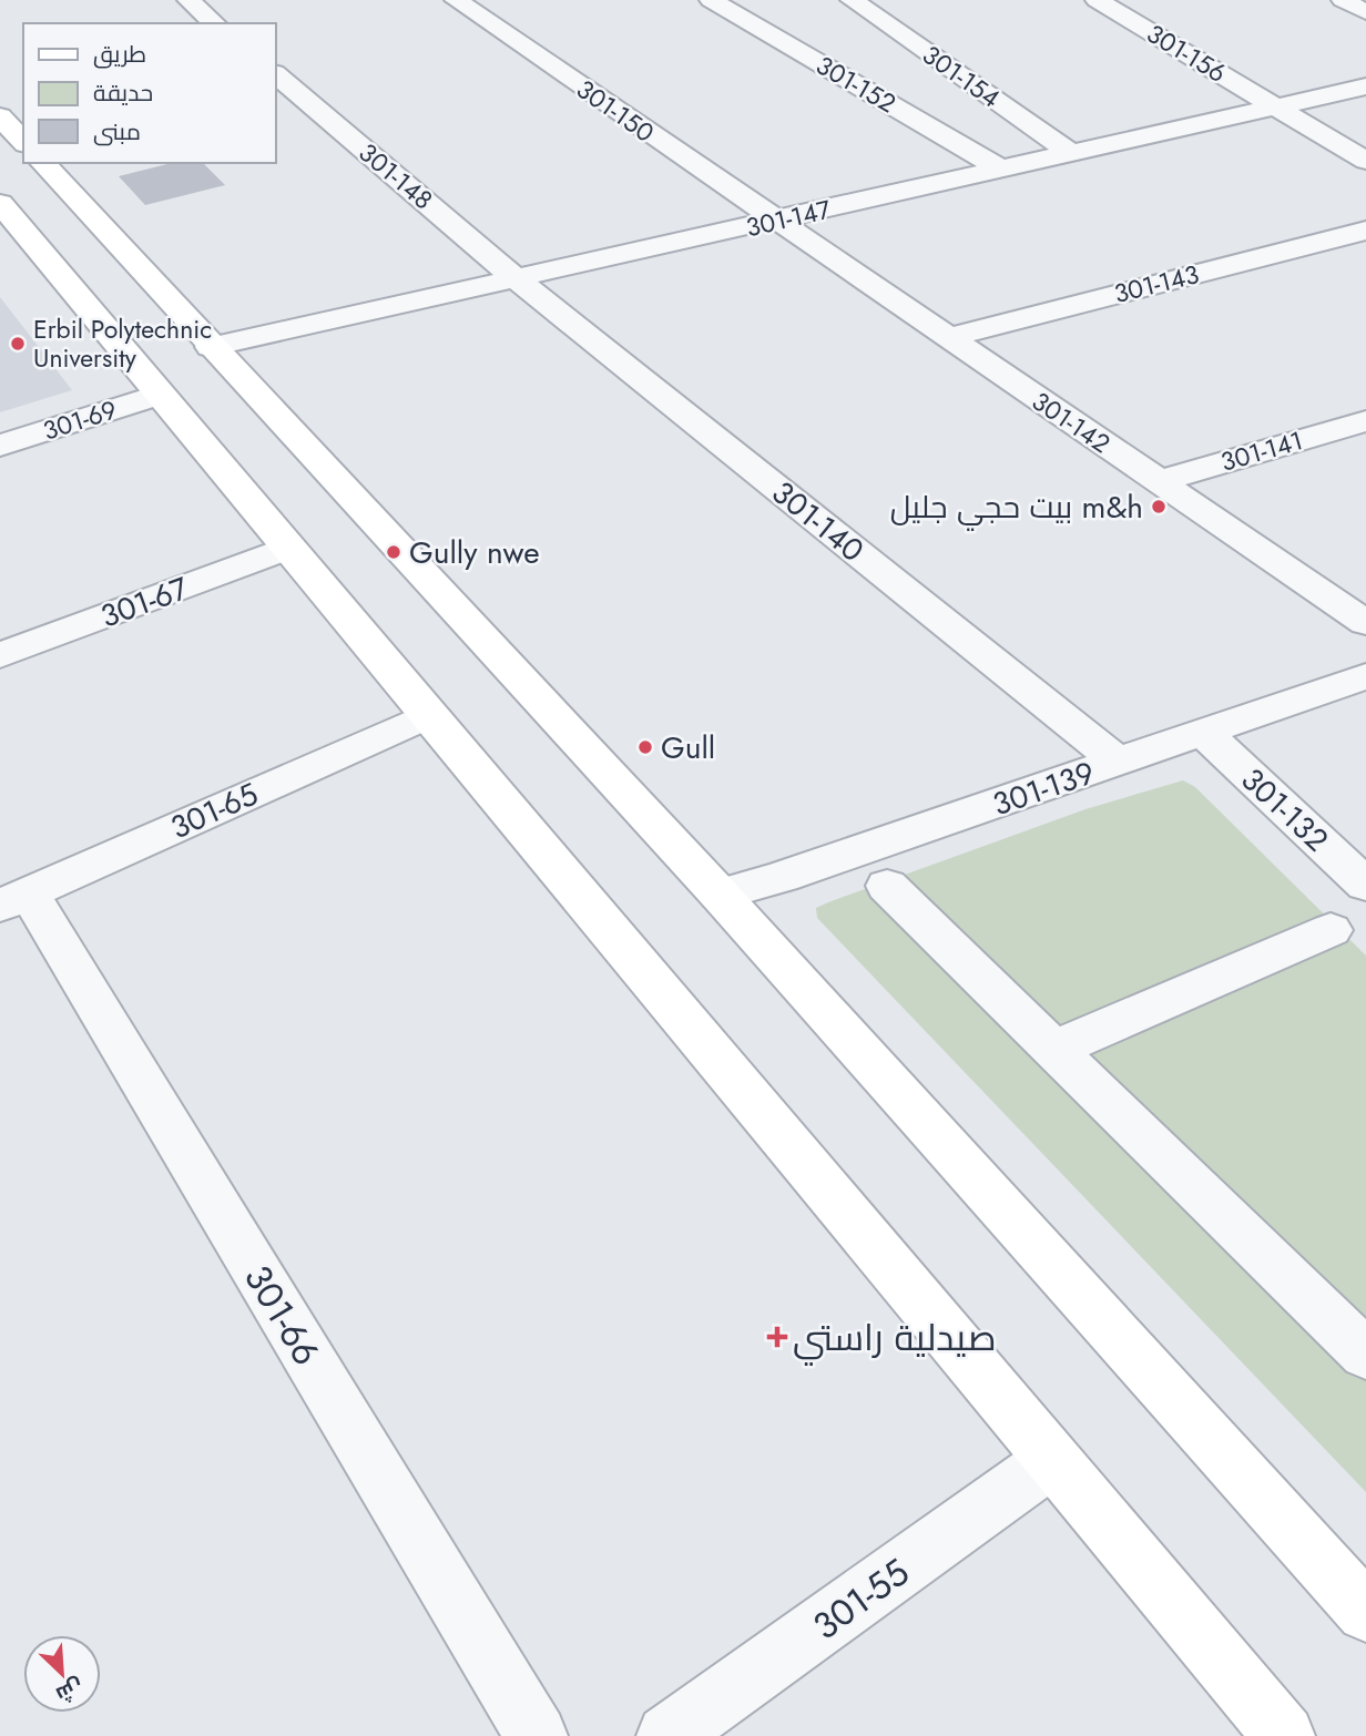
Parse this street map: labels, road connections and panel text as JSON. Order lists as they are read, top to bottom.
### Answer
{
  "streets": {
    "street": [
      "301-156",
      "301-154",
      "301-152",
      "301-150",
      "301-148",
      "301-147",
      "301-143",
      "301-69",
      "301-142",
      "301-141",
      "301-140",
      "301-67",
      "301-139",
      "301-132",
      "301-65",
      "301-66",
      "301-55"
    ]
  },
  "crossings": [
    ["301-156", "301-147"],
    ["301-154", "301-147"],
    ["301-152", "301-147"],
    ["301-150", "301-147"],
    ["301-150", "301-142"],
    ["301-148", "301-147"],
    ["301-148", "301-140"],
    ["301-147", "301-142"],
    ["301-147", "301-140"],
    ["301-143", "301-142"],
    ["301-142", "301-141"],
    ["301-140", "301-139"],
    ["301-139", "301-132"],
    ["301-65", "301-66"]
  ],
  "places": {
    "other": [
      "Erbil Polytechnic University",
      "بيت حجي جليل m&h",
      "Gully nwe",
      "Gull"
    ],
    "health": ["صيدلية راستي"]
  },
  "legend": ["طريق", "حديقة", "مبنى"],
  "north": "bottom right"
}
